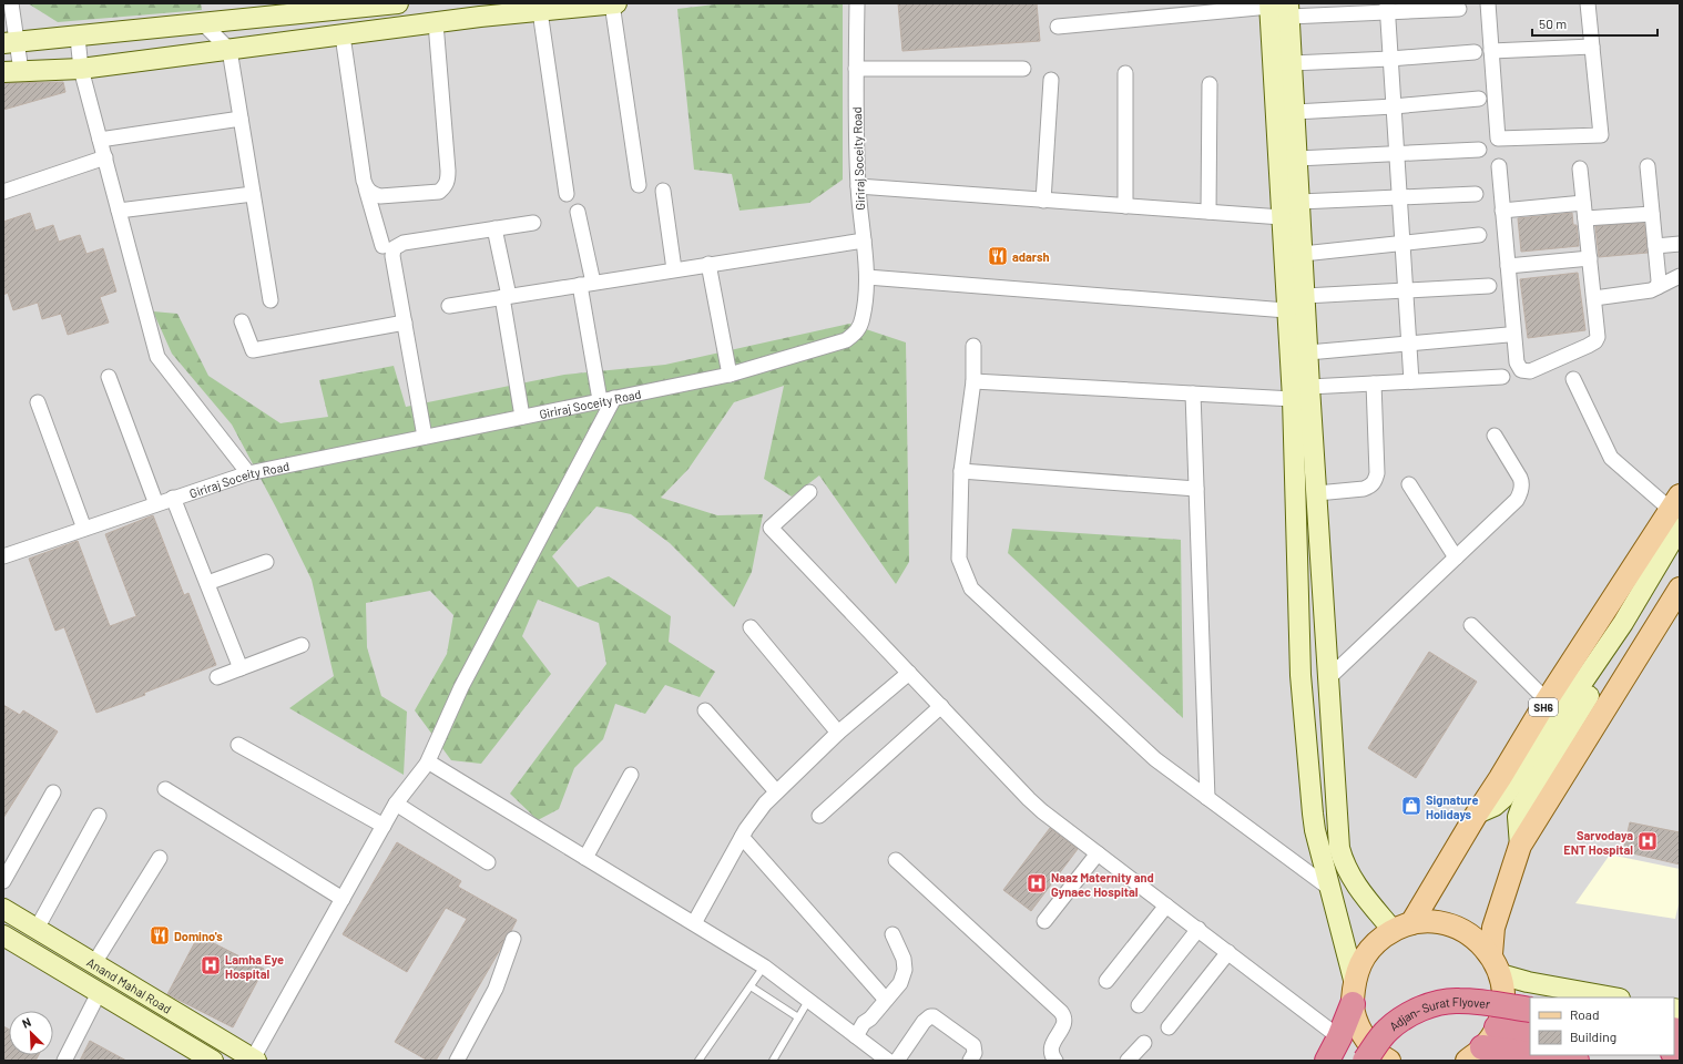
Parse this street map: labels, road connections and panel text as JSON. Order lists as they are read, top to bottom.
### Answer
{
  "streets": {
    "highway": ["Adjan- Surat Flyover"],
    "main road": ["SH6"],
    "street": ["Giriraj Soceity Road", "Anand Mahal Road"]
  },
  "places": {
    "restaurant": ["adarsh", "Domino's"],
    "shop": ["Signature Holidays"],
    "hospital": ["Sarvodaya ENT Hospital", "Naaz Maternity and Gynaec Hospital", "Lamha Eye Hospital"]
  },
  "legend": ["Road", "Building"],
  "scale_bar": "50 m",
  "north": "top left"
}
